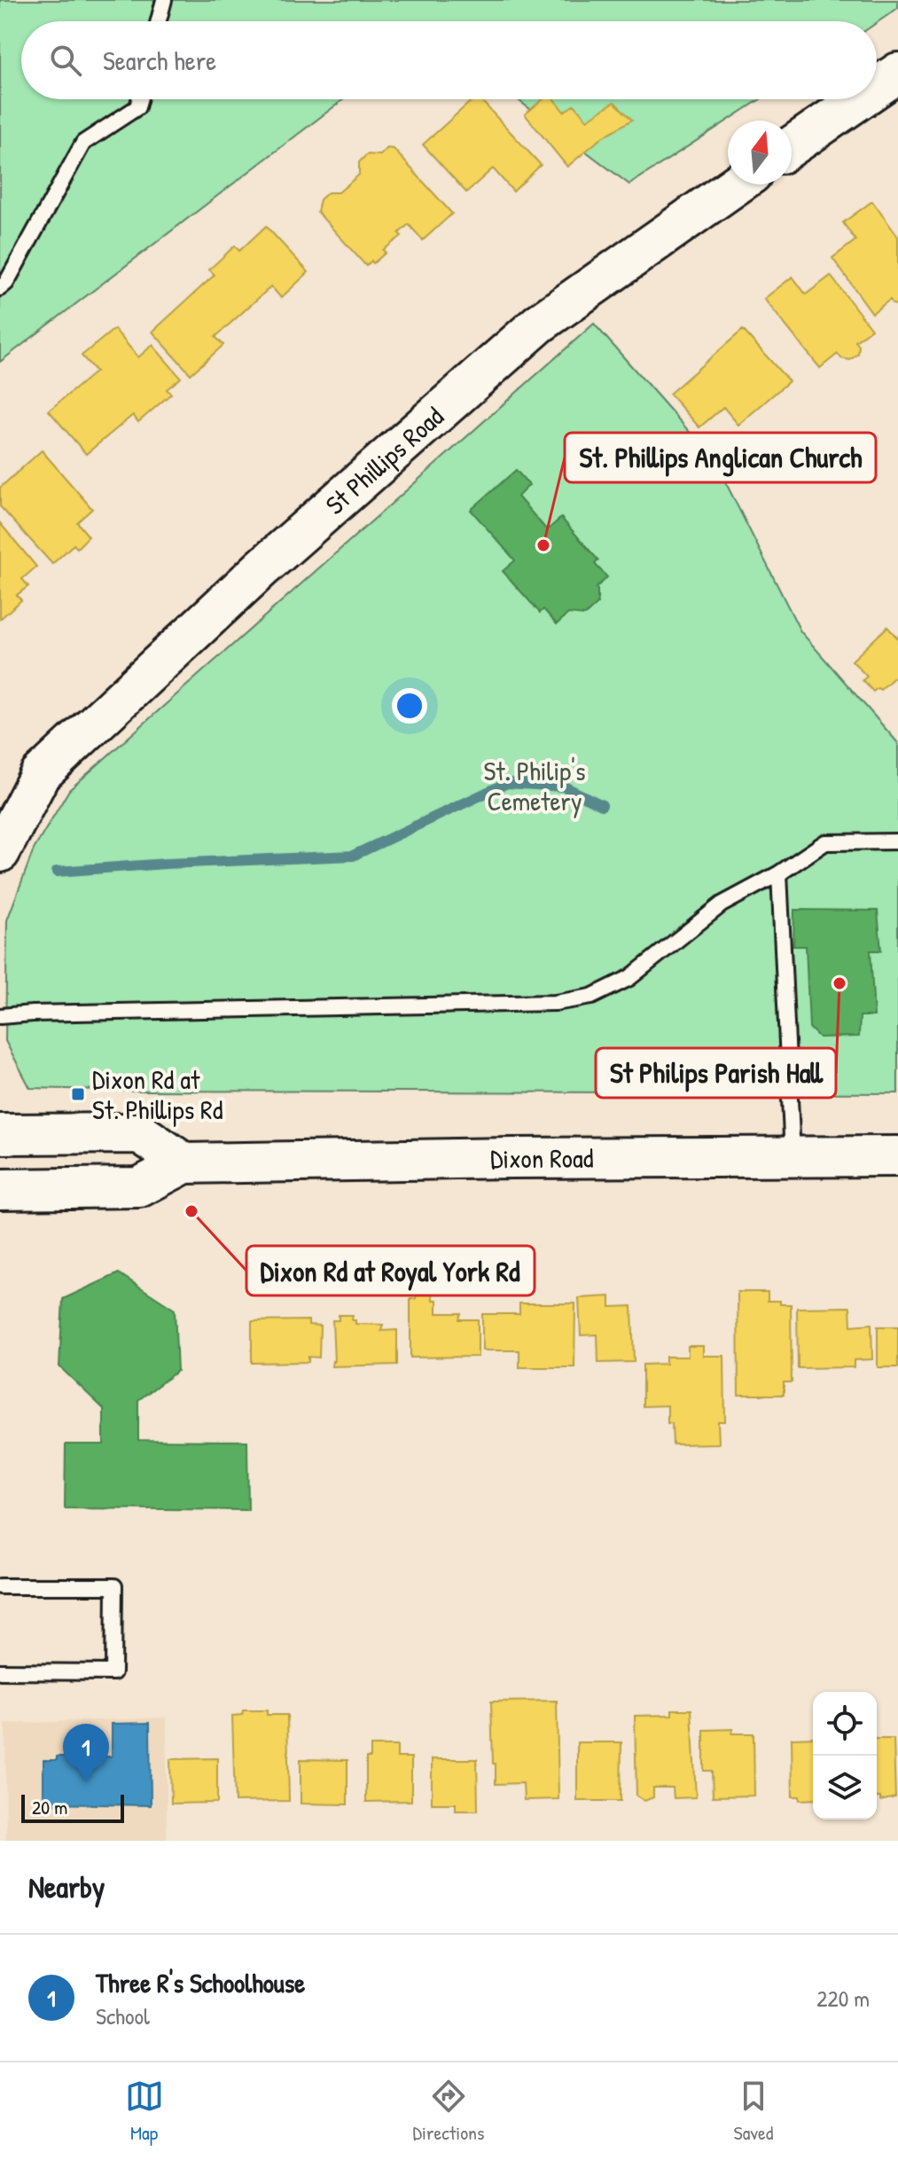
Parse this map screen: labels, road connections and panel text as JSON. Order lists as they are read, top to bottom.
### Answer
{
  "streets": {
    "main road": ["St Phillips Road", "Dixon Road"]
  },
  "parks": ["St. Philip's Cemetery"],
  "places": {
    "other": ["St. Phillips Anglican Church", "St Philips Parish Hall", "Dixon Rd at Royal York Rd"],
    "transit": ["Dixon Rd at St. Phillips Rd"]
  },
  "scale_bar": "20 m",
  "north": "top",
  "page": {
    "search": "Search here",
    "pins": "1",
    "scale": "20 m",
    "heading": "Nearby",
    "list": [
      {
        "mark": "1",
        "name": "Three R's Schoolhouse",
        "note": "School",
        "value": "220 m"
      }
    ],
    "nav": ["Map", "Directions", "Saved"]
  }
}
